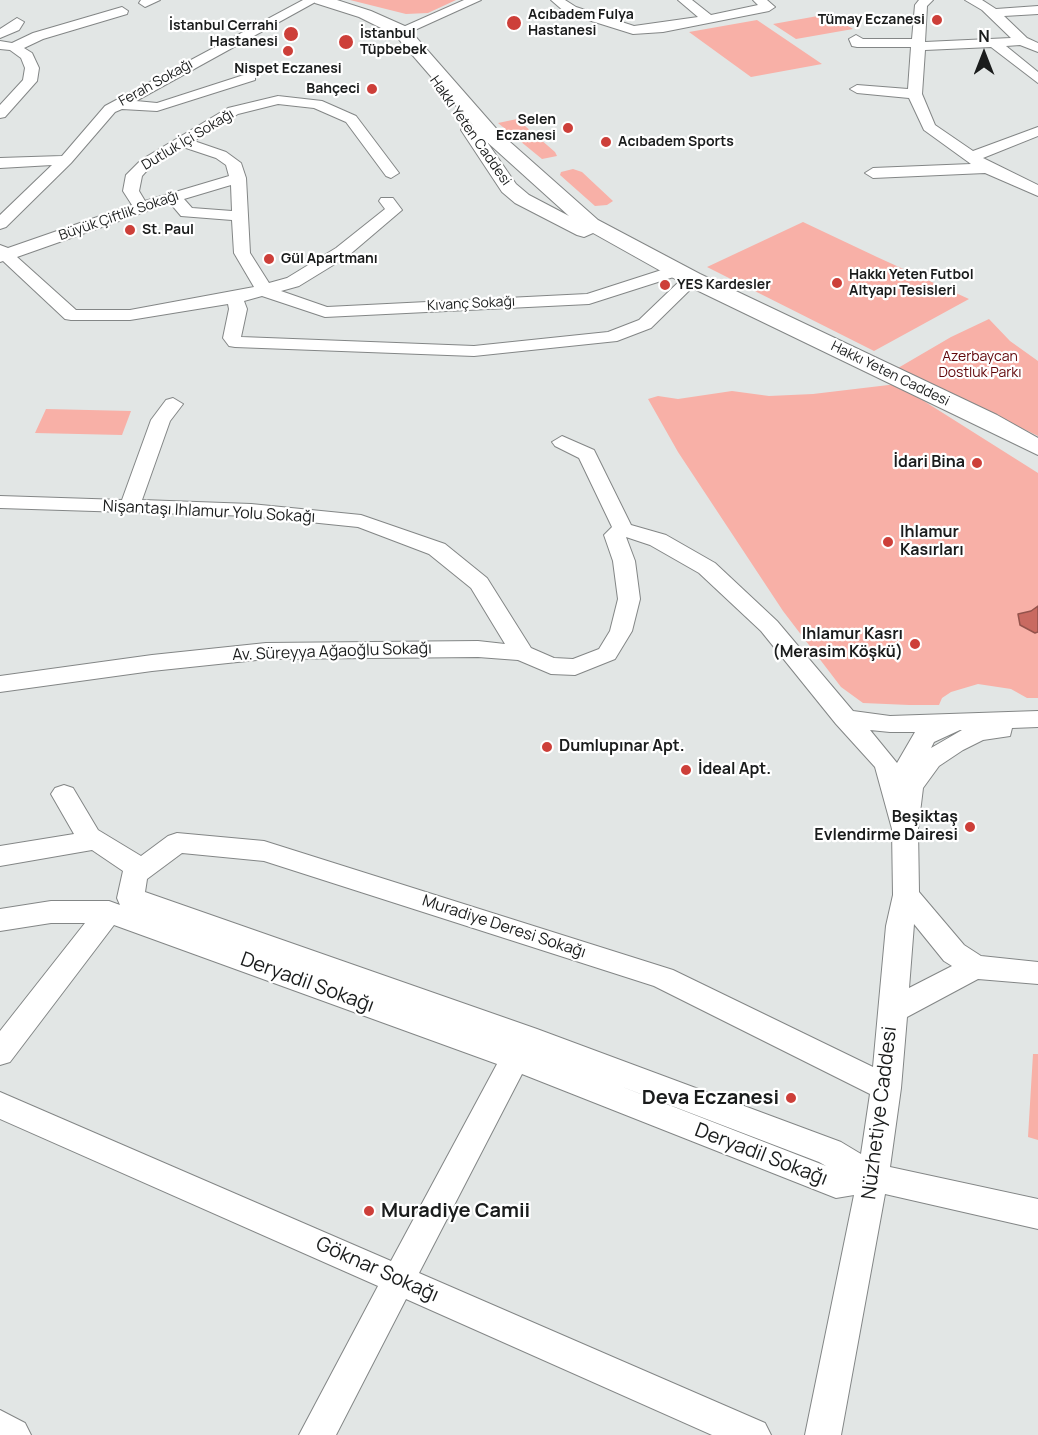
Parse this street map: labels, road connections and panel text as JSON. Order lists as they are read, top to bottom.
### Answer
{
  "streets": {
    "main road": ["Hakkı Yeten Caddesi"],
    "street": [
      "Ferah Sokağı",
      "Dutluk İçi Sokağı",
      "Büyük Çiftlik Sokağı",
      "Kıvanç Sokağı",
      "Nişantaşı Ihlamur Yolu Sokağı",
      "Av. Süreyya Ağaoğlu Sokağı",
      "Muradiye Deresi Sokağı",
      "Deryadil Sokağı",
      "Nüzhetiye Caddesi",
      "Göknar Sokağı"
    ]
  },
  "crossings": [
    ["Ferah Sokağı", "Hakkı Yeten Caddesi"],
    ["Hakkı Yeten Caddesi", "Kıvanç Sokağı"],
    ["Dutluk İçi Sokağı", "Büyük Çiftlik Sokağı"],
    ["Nişantaşı Ihlamur Yolu Sokağı", "Av. Süreyya Ağaoğlu Sokağı"],
    ["Muradiye Deresi Sokağı", "Nüzhetiye Caddesi"],
    ["Deryadil Sokağı", "Nüzhetiye Caddesi"]
  ],
  "parks": ["Azerbaycan Dostluk Parkı"],
  "places": [
    "Tümay Eczanesi",
    "Acıbadem Fulya Hastanesi",
    "İstanbul Cerrahi Hastanesi",
    "İstanbul Tüpbebek",
    "Nispet Eczanesi",
    "Bahçeci",
    "Selen Eczanesi",
    "Acıbadem Sports",
    "St. Paul",
    "Gül Apartmanı",
    "Hakkı Yeten Futbol Altyapı Tesisleri",
    "YES Kardesler",
    "İdari Bina",
    "Ihlamur Kasırları",
    "Ihlamur Kasrı (Merasim Köşkü)",
    "Dumlupınar Apt.",
    "İdeal Apt.",
    "Beşiktaş Evlendirme Dairesi",
    "Deva Eczanesi",
    "Muradiye Camii"
  ],
  "north": "top"
}
